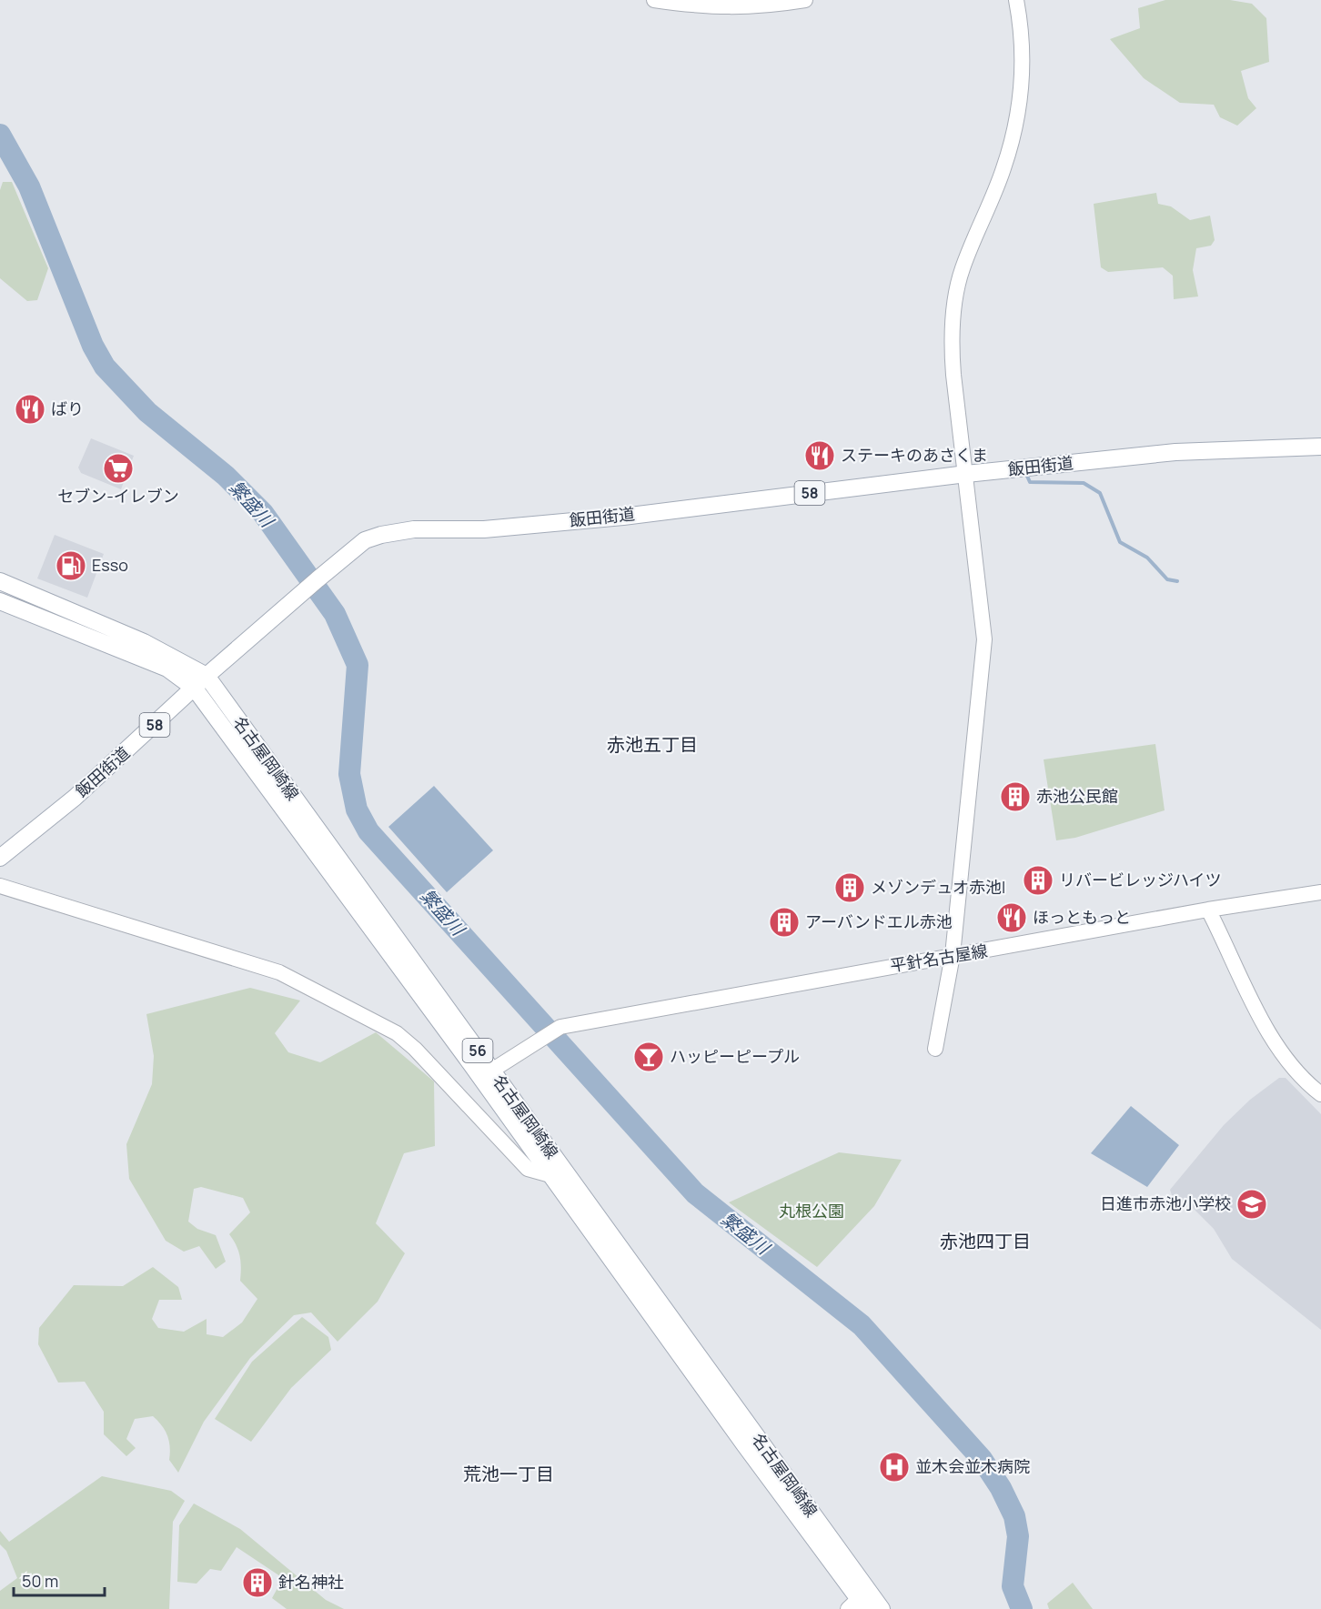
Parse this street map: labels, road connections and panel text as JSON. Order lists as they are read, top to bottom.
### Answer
{
  "streets": {
    "main road": [
      "飯田街道",
      "58",
      "名古屋岡崎線",
      "56"
    ],
    "street": ["平針名古屋線"]
  },
  "crossings": [
    ["飯田街道", "名古屋岡崎線"],
    ["名古屋岡崎線", "平針名古屋線"]
  ],
  "districts": ["赤池五丁目", "赤池四丁目", "荒池一丁目"],
  "water": ["繁盛川"],
  "parks": ["丸根公園"],
  "places": {
    "restaurant": ["ばり", "ステーキのあさくま", "ほっともっと"],
    "supermarket": ["セブン-イレブン"],
    "fuel station": ["Esso"],
    "building": [
      "赤池公民館",
      "リバービレッジハイツ",
      "メゾンデュオ赤池I",
      "アーバンドエル赤池",
      "針名神社"
    ],
    "bar": ["ハッピーピープル"],
    "school or university": ["日進市赤池小学校"],
    "hospital": ["並木会並木病院"]
  },
  "scale_bar": "50 m"
}
